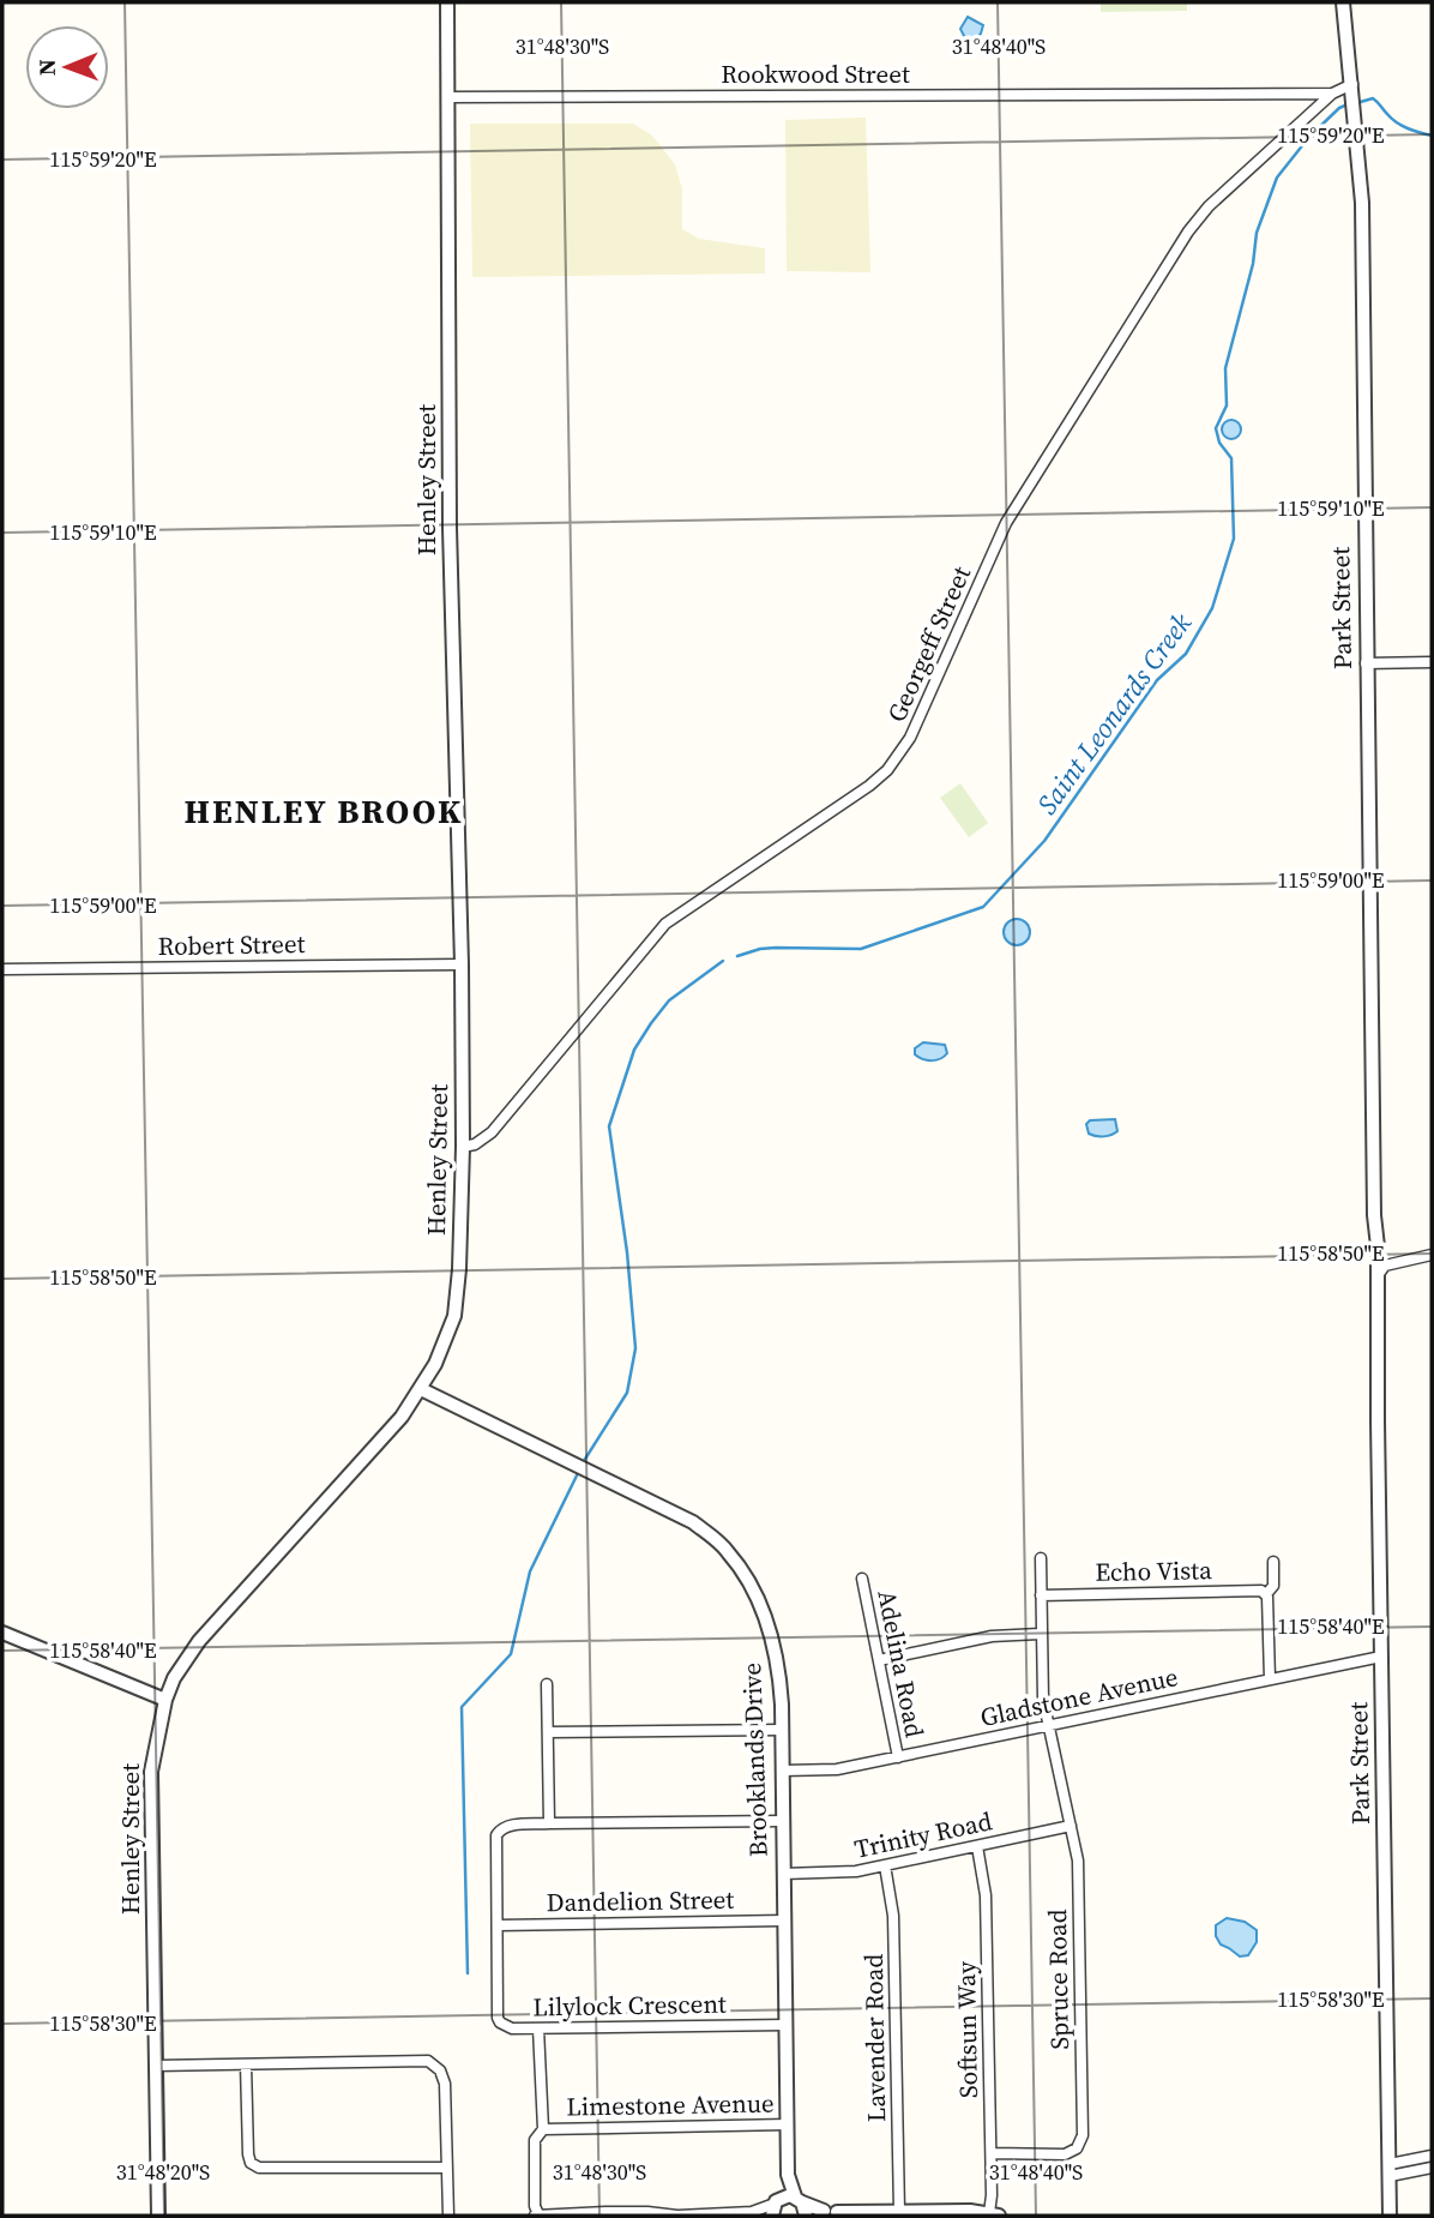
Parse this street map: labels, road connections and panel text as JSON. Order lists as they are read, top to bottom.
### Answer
{
  "streets": {
    "street": [
      "Rookwood Street",
      "Henley Street",
      "Park Street",
      "Georgeff Street",
      "Robert Street",
      "Echo Vista",
      "Adelina Road",
      "Gladstone Avenue",
      "Brooklands Drive",
      "Trinity Road",
      "Dandelion Street",
      "Spruce Road",
      "Lilylock Crescent",
      "Softsun Way",
      "Lavender Road",
      "Limestone Avenue"
    ]
  },
  "crossings": [
    ["Rookwood Street", "Henley Street"],
    ["Rookwood Street", "Georgeff Street"],
    ["Henley Street", "Georgeff Street"],
    ["Henley Street", "Robert Street"],
    ["Henley Street", "Brooklands Drive"],
    ["Park Street", "Georgeff Street"],
    ["Park Street", "Gladstone Avenue"],
    ["Echo Vista", "Spruce Road"],
    ["Adelina Road", "Gladstone Avenue"],
    ["Gladstone Avenue", "Brooklands Drive"],
    ["Gladstone Avenue", "Spruce Road"],
    ["Brooklands Drive", "Trinity Road"],
    ["Brooklands Drive", "Dandelion Street"],
    ["Brooklands Drive", "Lilylock Crescent"],
    ["Brooklands Drive", "Limestone Avenue"],
    ["Trinity Road", "Spruce Road"],
    ["Trinity Road", "Softsun Way"],
    ["Trinity Road", "Lavender Road"],
    ["Dandelion Street", "Lilylock Crescent"],
    ["Spruce Road", "Softsun Way"]
  ],
  "districts": ["HENLEY BROOK"],
  "water": ["Saint Leonards Creek"],
  "north": "left",
  "coordinates": [
    "31°48'30\"S",
    "31°48'40\"S",
    "115°59'20\"E",
    "115°59'10\"E",
    "115°59'00\"E",
    "115°58'50\"E",
    "115°58'40\"E",
    "115°58'30\"E",
    "31°48'20\"S"
  ]
}
